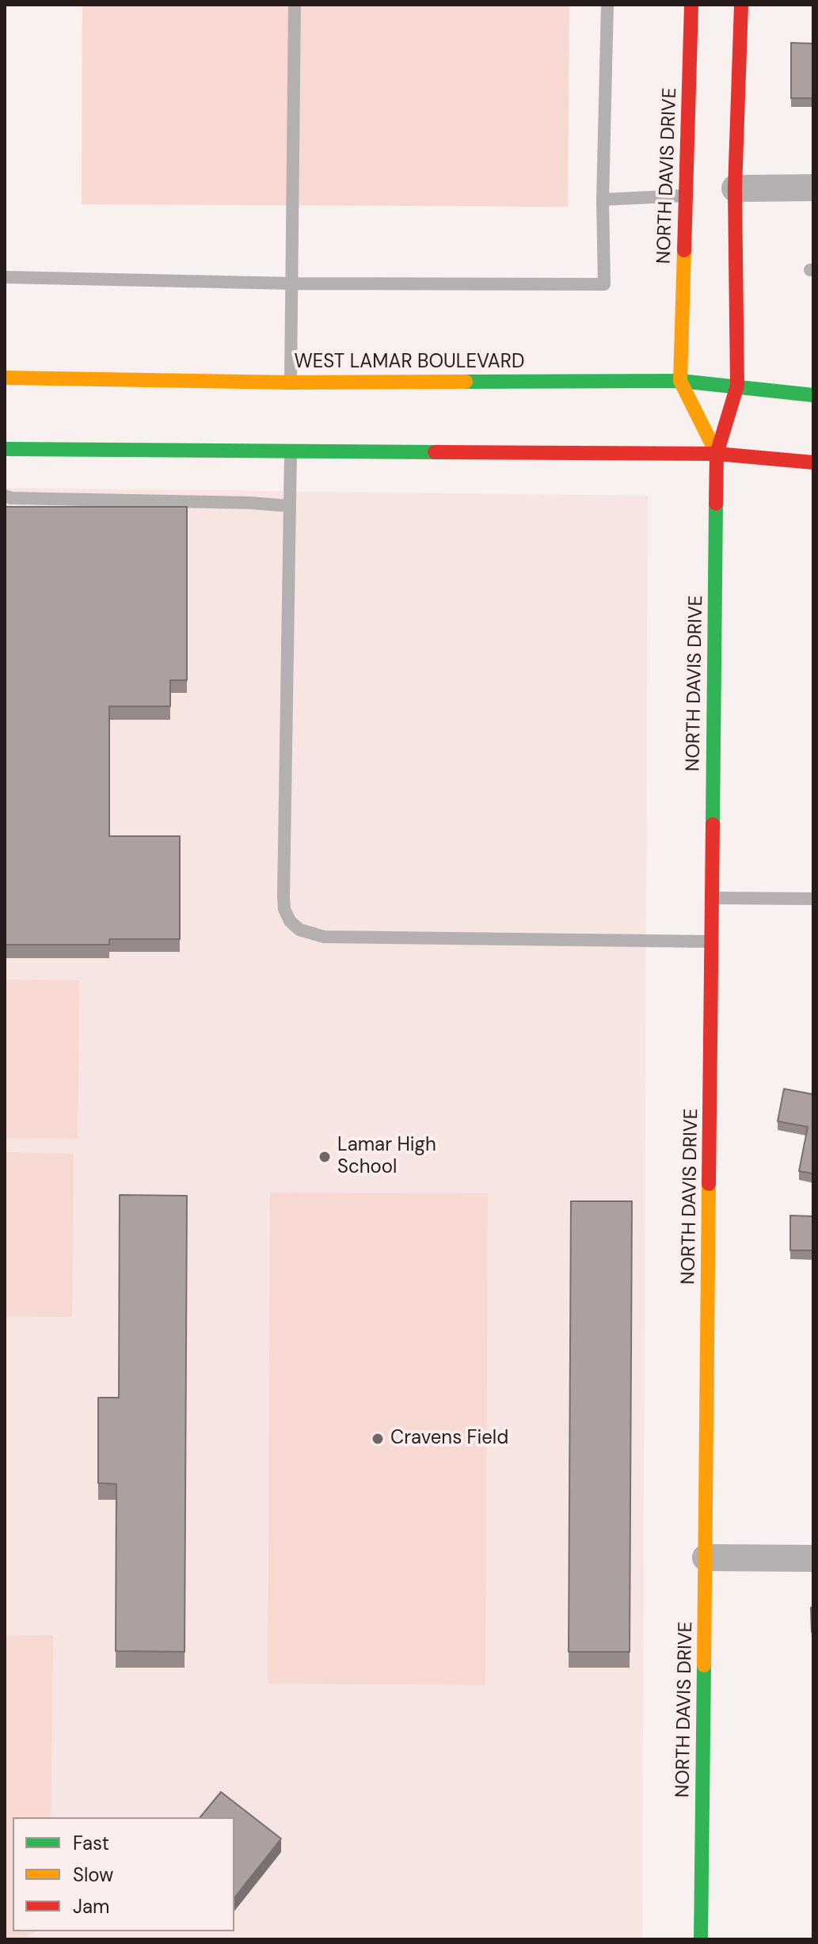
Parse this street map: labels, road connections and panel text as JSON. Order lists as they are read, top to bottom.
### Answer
{
  "streets": {
    "street": ["NORTH DAVIS DRIVE", "WEST LAMAR BOULEVARD"]
  },
  "crossings": [
    ["NORTH DAVIS DRIVE", "WEST LAMAR BOULEVARD"]
  ],
  "places": ["Lamar High School", "Cravens Field"],
  "legend": ["Fast", "Slow", "Jam"]
}
